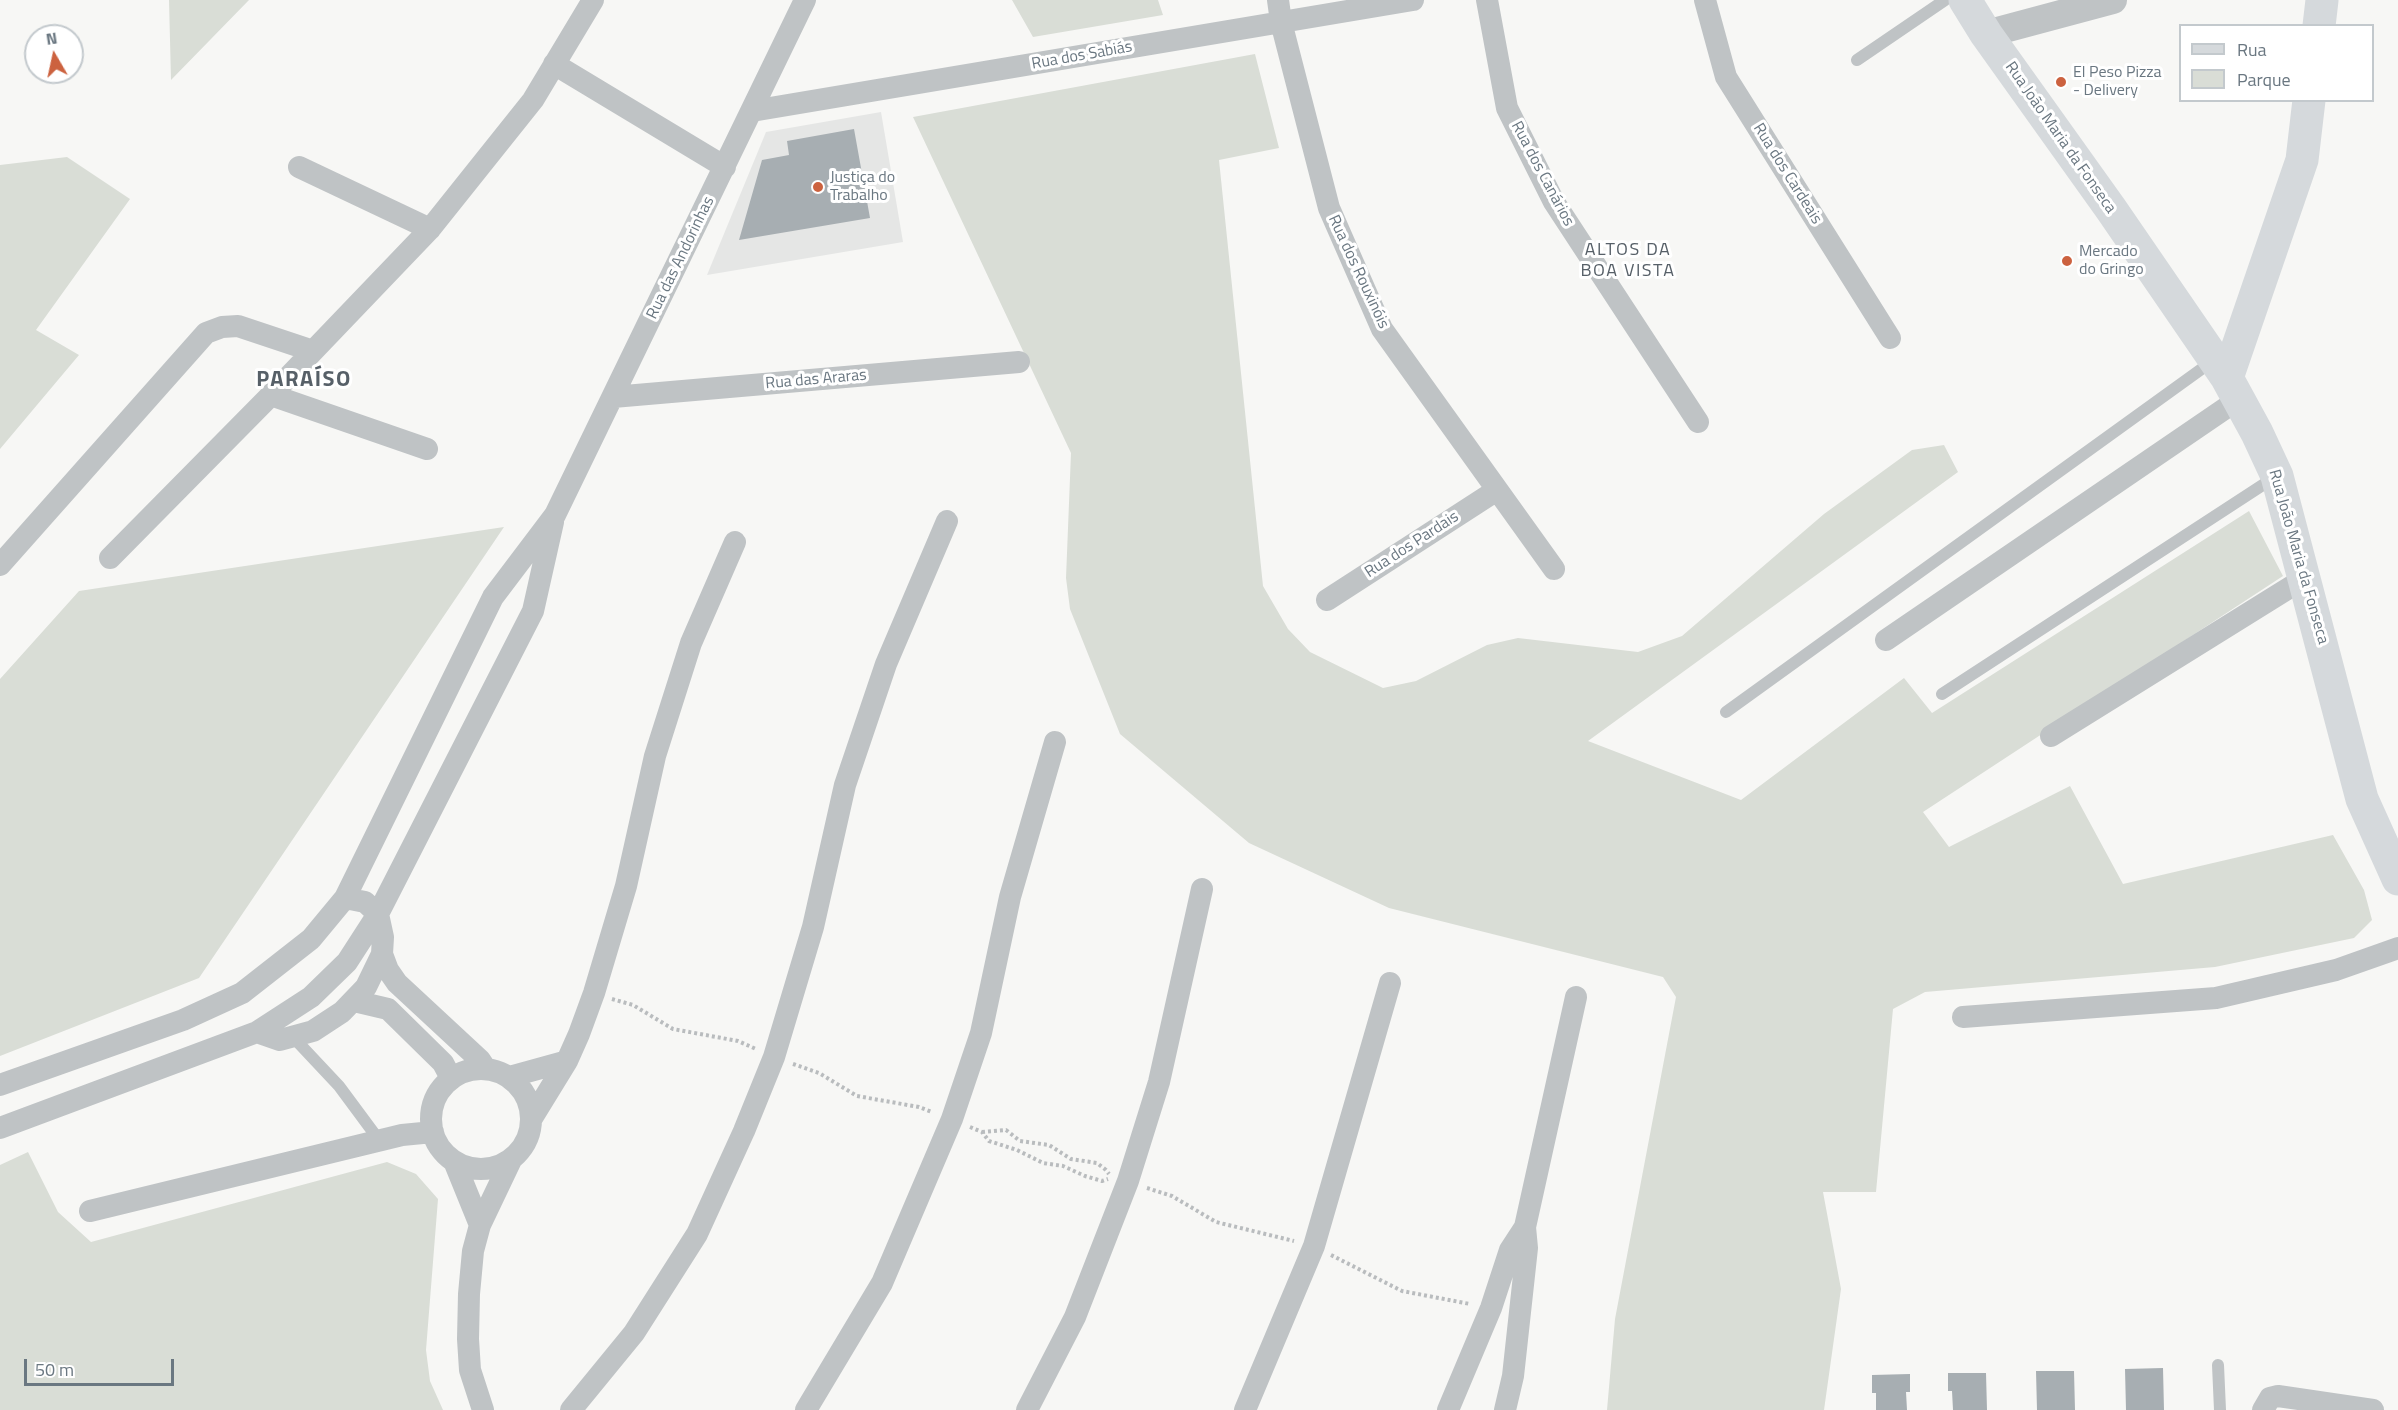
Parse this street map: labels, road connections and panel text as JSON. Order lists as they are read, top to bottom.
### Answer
{
  "streets": {
    "main road": ["Rua João Maria da Fonseca"],
    "street": [
      "Rua dos Sabiás",
      "Rua dos Canários",
      "Rua dos Cardeais",
      "Rua das Andorinhas",
      "Rua dos Rouxinóis",
      "Rua das Araras",
      "Rua dos Pardais"
    ]
  },
  "crossings": [
    ["Rua dos Sabiás", "Rua das Andorinhas"],
    ["Rua dos Sabiás", "Rua dos Rouxinóis"],
    ["Rua das Andorinhas", "Rua das Araras"],
    ["Rua dos Rouxinóis", "Rua dos Pardais"]
  ],
  "districts": ["ALTOS DA BOA VISTA", "PARAÍSO"],
  "places": ["El Peso Pizza - Delivery", "Justiça do Trabalho", "Mercado do Gringo"],
  "legend": ["Rua", "Parque"],
  "scale_bar": "50 m",
  "north": "top"
}
